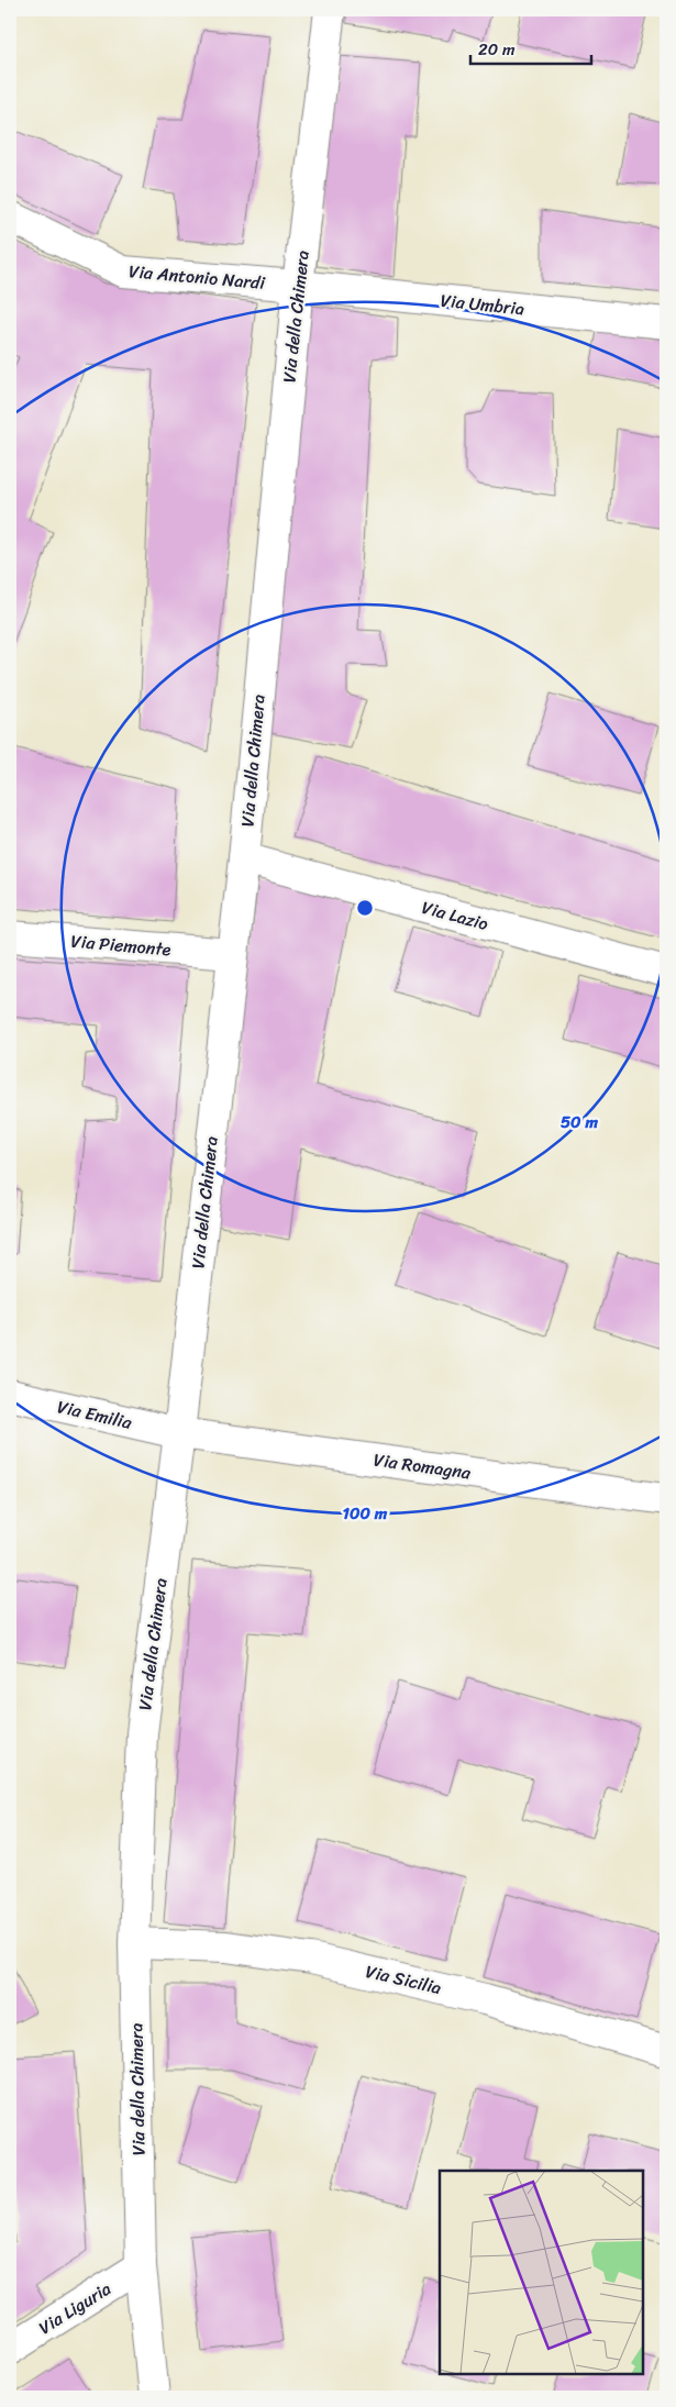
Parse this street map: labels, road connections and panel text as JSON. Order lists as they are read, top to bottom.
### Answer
{
  "streets": {
    "street": [
      "Via Antonio Nardi",
      "Via Umbria",
      "Via della Chimera",
      "Via Lazio",
      "Via Piemonte",
      "Via Emilia",
      "Via Romagna",
      "Via Sicilia",
      "Via Liguria"
    ]
  },
  "crossings": [
    ["Via Antonio Nardi", "Via Umbria"],
    ["Via Antonio Nardi", "Via della Chimera"],
    ["Via Umbria", "Via della Chimera"],
    ["Via della Chimera", "Via Lazio"],
    ["Via della Chimera", "Via Piemonte"],
    ["Via della Chimera", "Via Emilia"],
    ["Via della Chimera", "Via Romagna"],
    ["Via della Chimera", "Via Sicilia"],
    ["Via della Chimera", "Via Liguria"],
    ["Via Emilia", "Via Romagna"]
  ],
  "scale_bar": "20 m",
  "rings": ["50 m", "100 m"]
}
